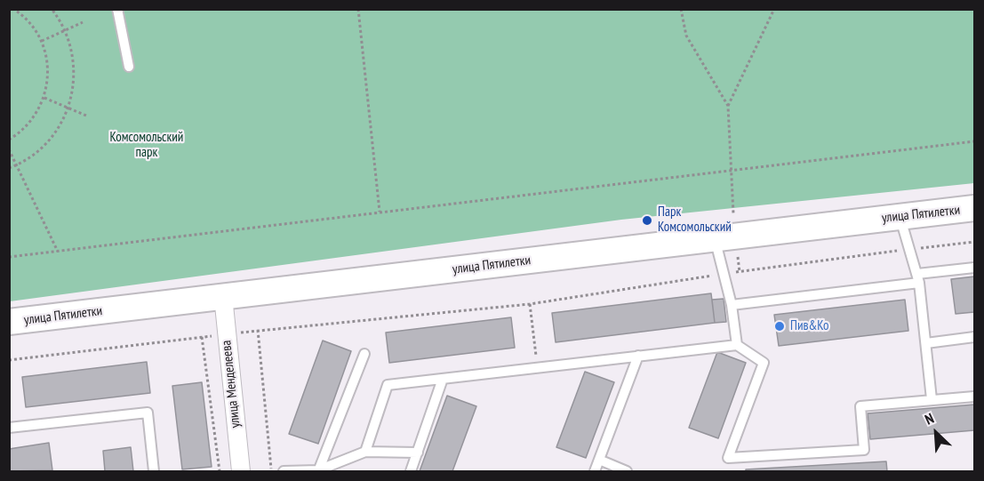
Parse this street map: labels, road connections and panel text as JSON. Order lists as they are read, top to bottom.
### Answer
{
  "streets": {
    "main road": ["улица Пятилетки"],
    "street": ["улица Менделеева"]
  },
  "crossings": [
    ["улица Пятилетки", "улица Менделеева"]
  ],
  "parks": ["Комсомольский парк"],
  "places": ["Парк Комсомольский", "Пив&Ко"],
  "north": "top left"
}
